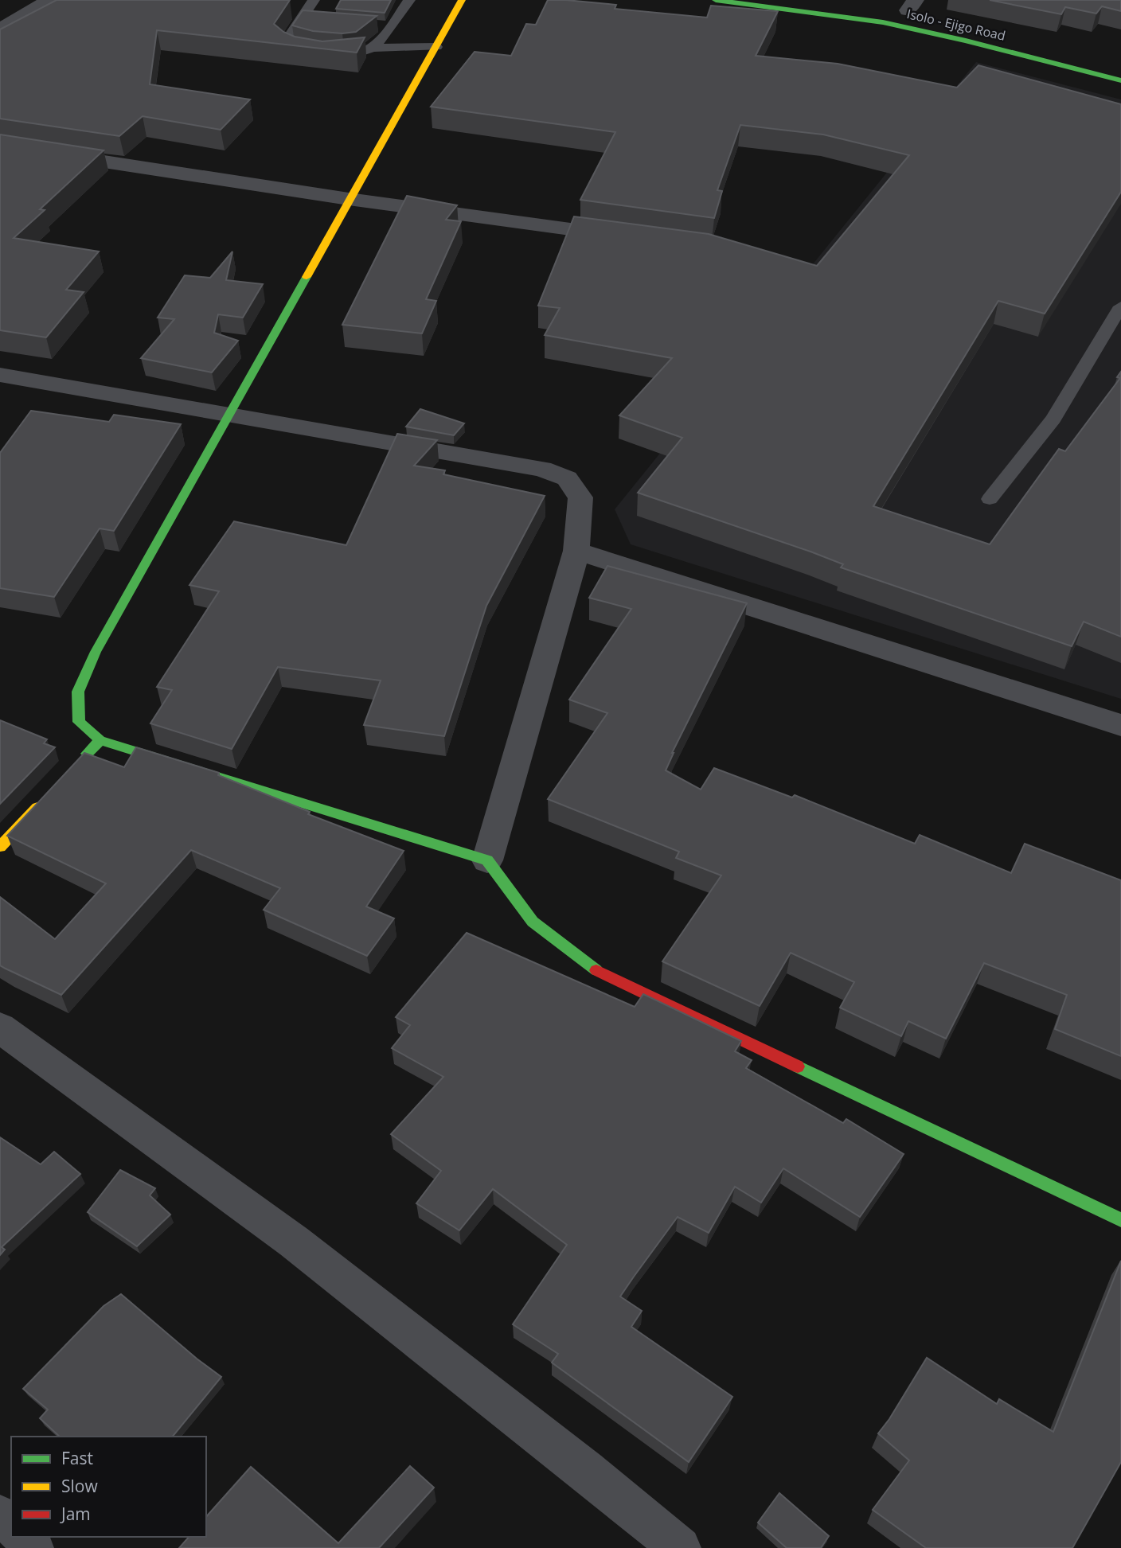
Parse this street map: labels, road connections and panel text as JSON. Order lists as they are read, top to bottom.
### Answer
{
  "streets": {
    "street": ["Isolo - Ejigo Road"]
  },
  "legend": ["Fast", "Slow", "Jam"]
}
